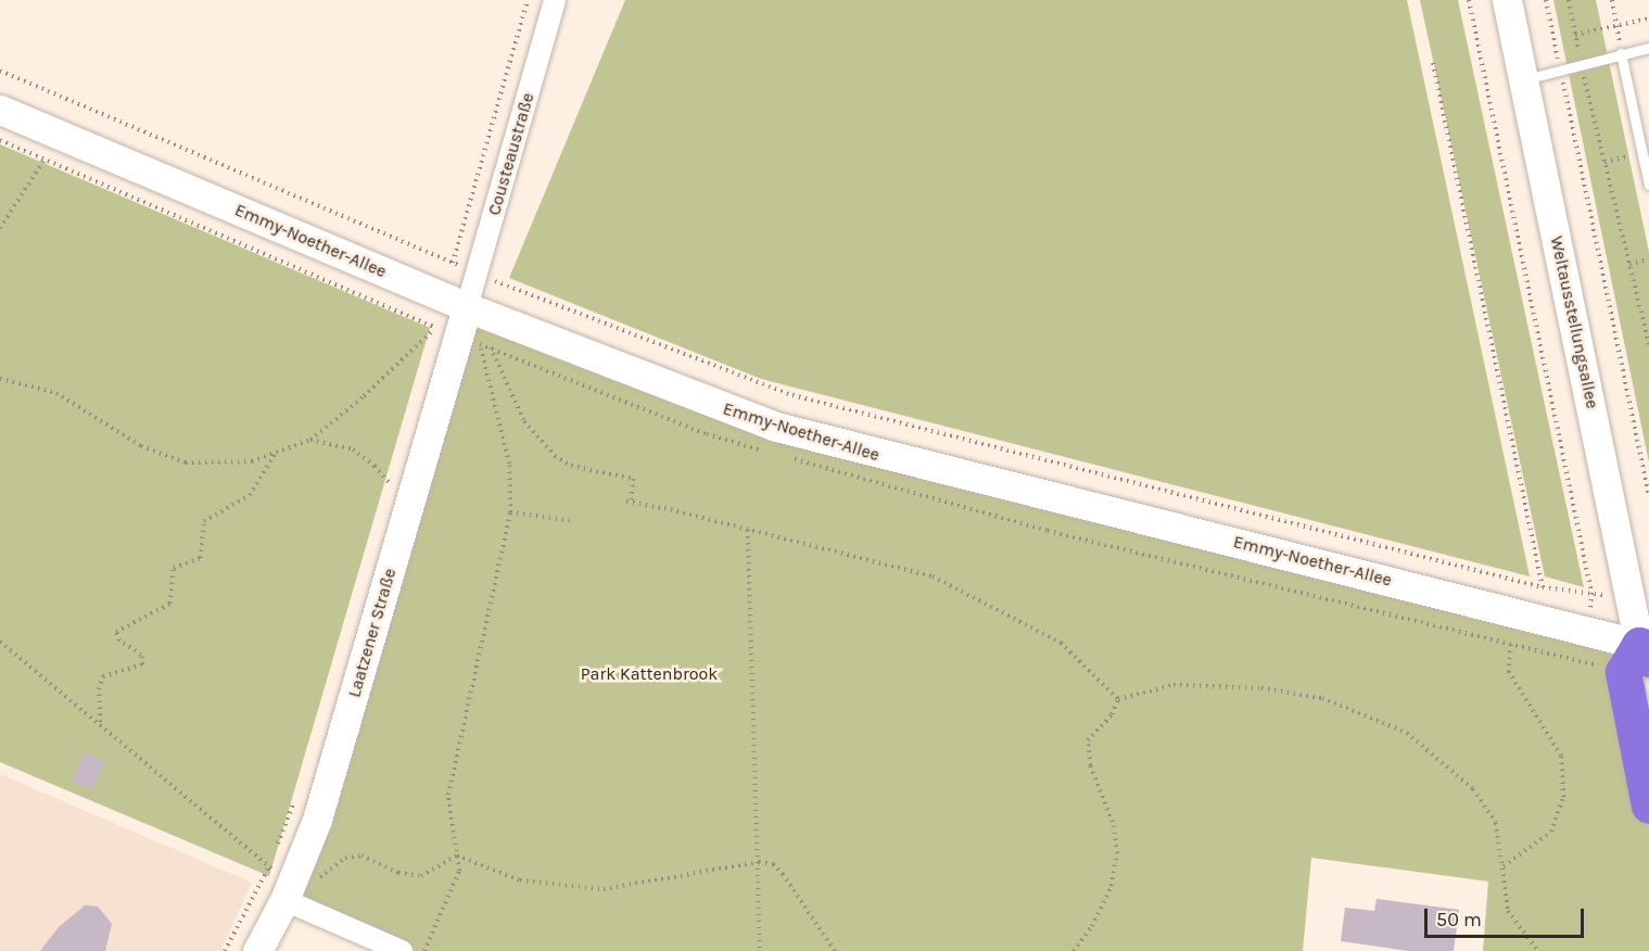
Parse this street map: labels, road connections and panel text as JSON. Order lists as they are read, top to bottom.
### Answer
{
  "streets": {
    "main road": ["Emmy-Noether-Allee", "Weltausstellungsallee", "Laatzener Straße"],
    "street": ["Cousteaustraße"]
  },
  "crossings": [
    ["Cousteaustraße", "Emmy-Noether-Allee"],
    ["Cousteaustraße", "Laatzener Straße"],
    ["Emmy-Noether-Allee", "Weltausstellungsallee"],
    ["Emmy-Noether-Allee", "Laatzener Straße"]
  ],
  "parks": ["Park Kattenbrook"],
  "scale_bar": "50 m"
}
